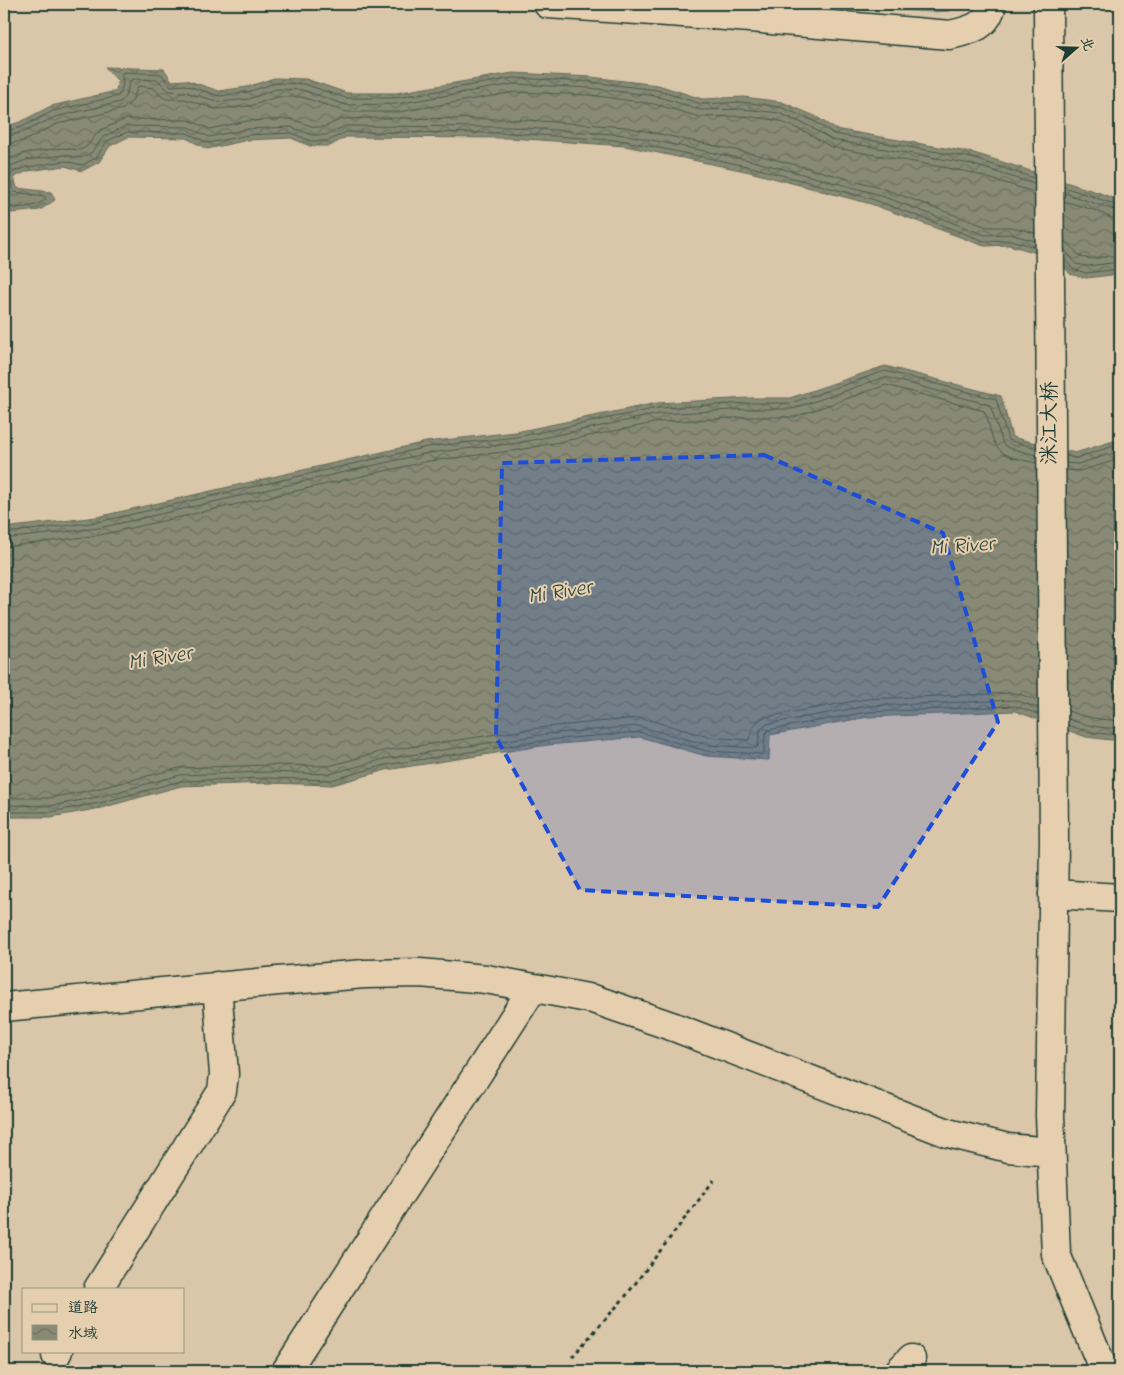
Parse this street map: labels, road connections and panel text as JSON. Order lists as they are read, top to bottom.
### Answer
{
  "streets": {
    "street": ["洣江大桥"]
  },
  "water": ["Mi River"],
  "legend": ["道路", "水域"],
  "north": "right"
}
